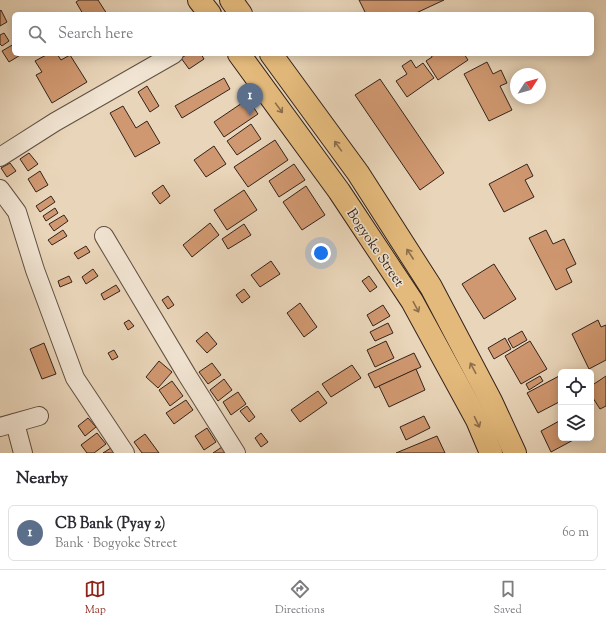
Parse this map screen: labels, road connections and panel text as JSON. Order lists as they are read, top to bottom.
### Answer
{
  "streets": {
    "main road": ["Bogyoke Street"]
  },
  "north": "top right",
  "page": {
    "search": "Search here",
    "pins": "1",
    "heading": "Nearby",
    "list": [
      {
        "mark": "1",
        "name": "CB Bank (Pyay 2)",
        "note": "Bank · Bogyoke Street",
        "value": "60 m"
      }
    ],
    "nav": ["Map", "Directions", "Saved"]
  }
}
